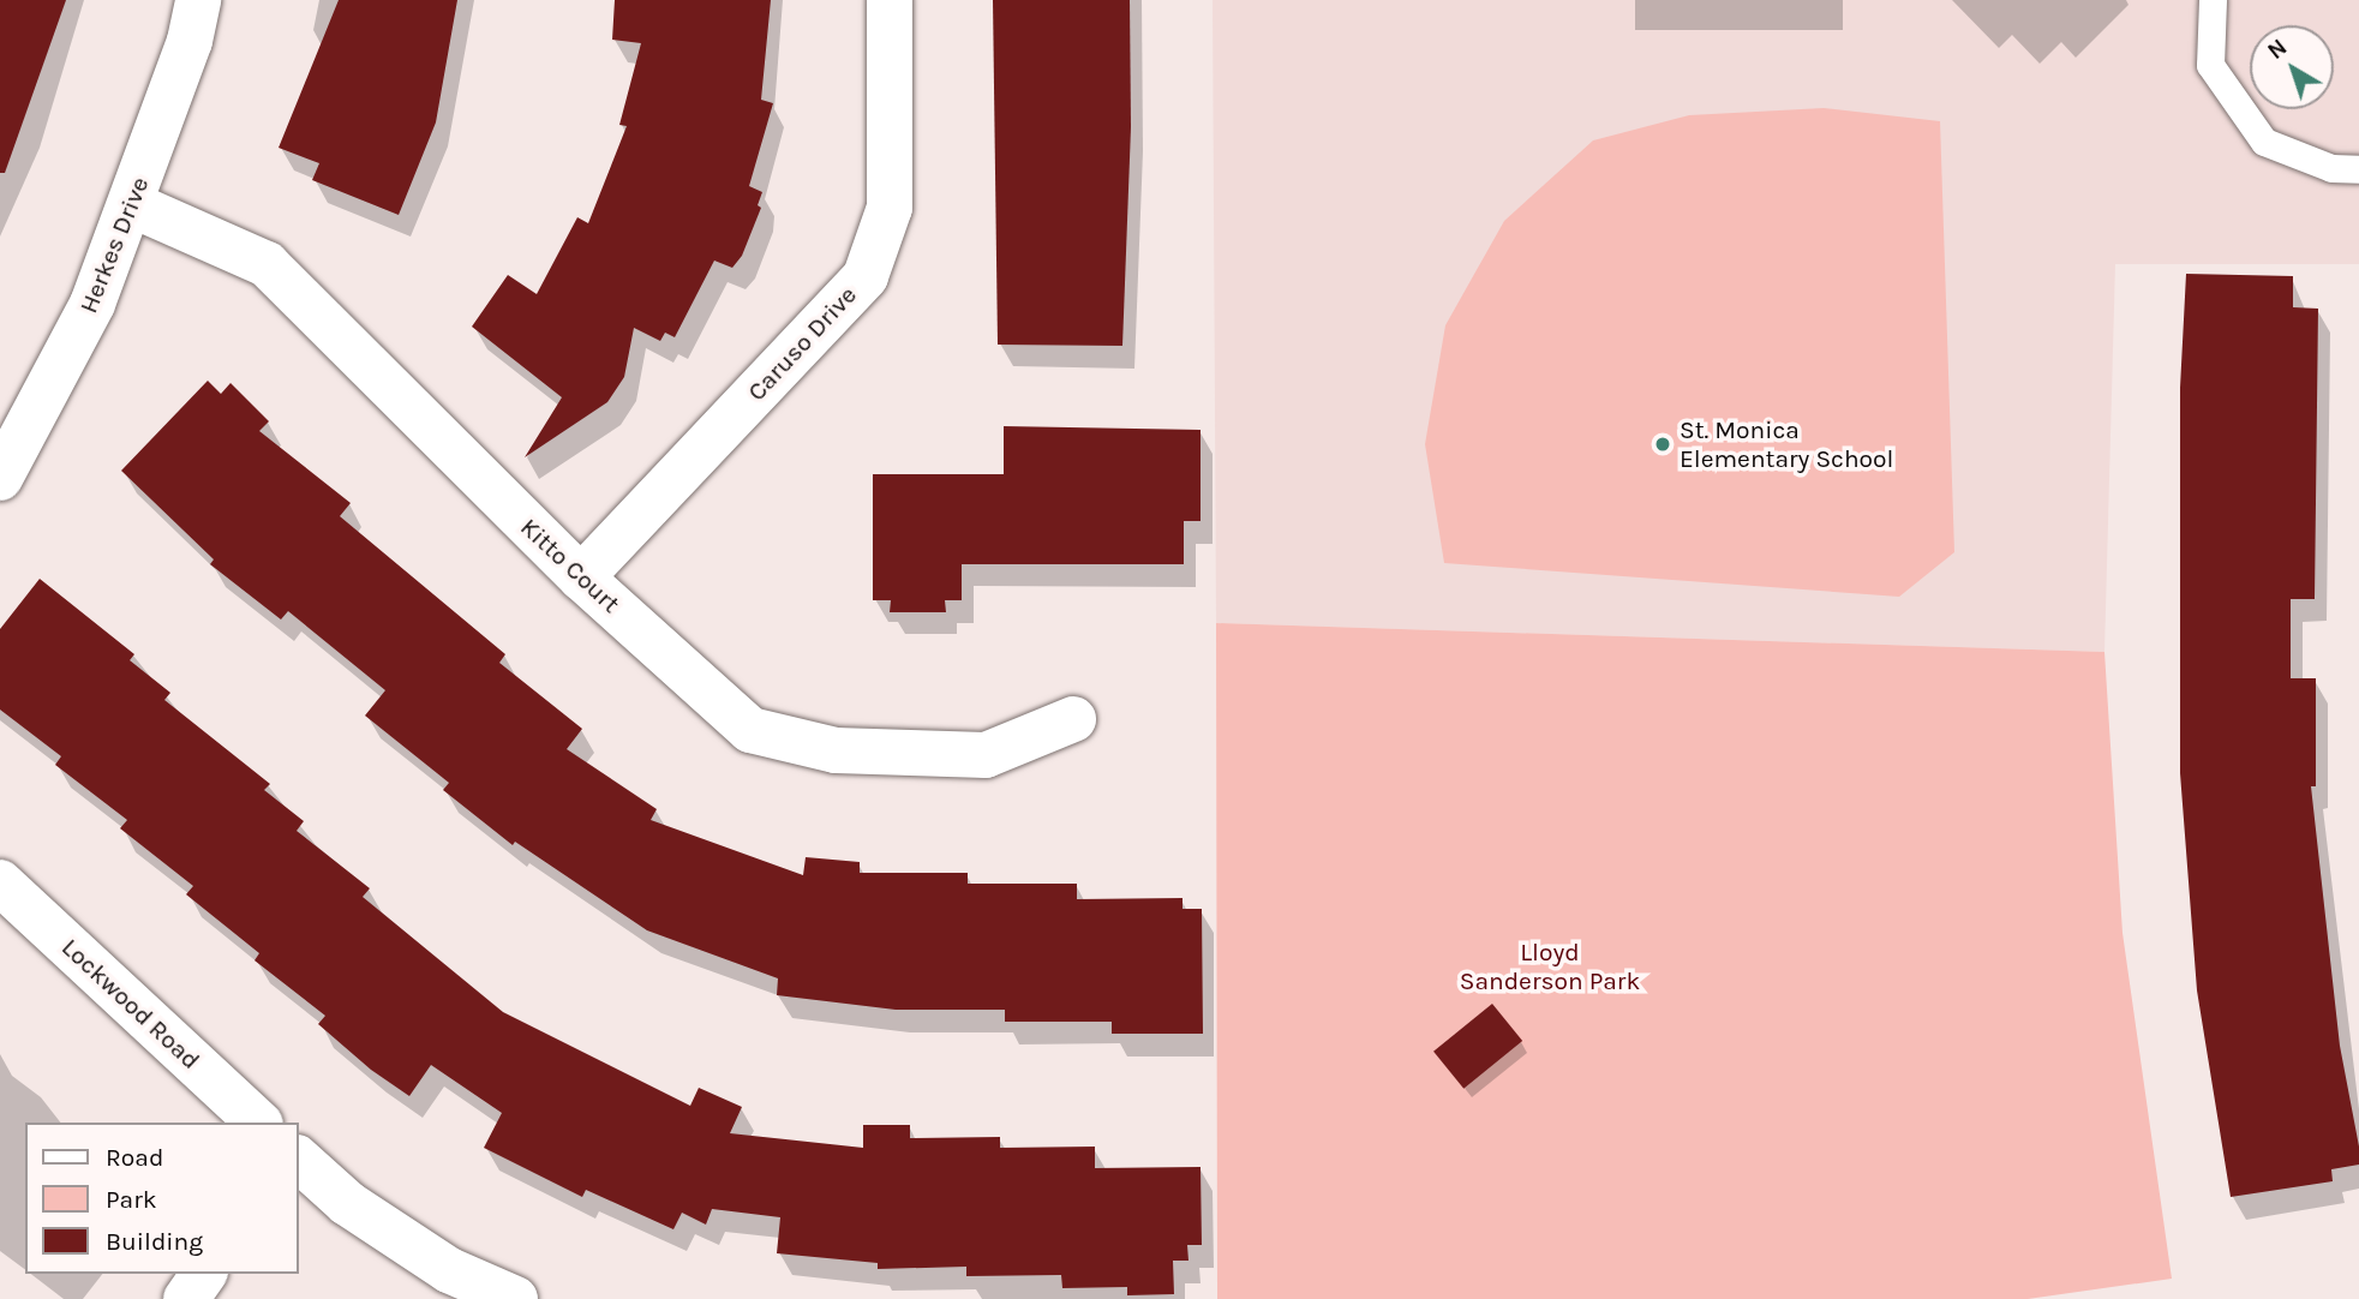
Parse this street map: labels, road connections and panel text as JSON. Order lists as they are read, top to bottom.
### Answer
{
  "streets": {
    "street": [
      "Herkes Drive",
      "Caruso Drive",
      "Kitto Court",
      "Lockwood Road"
    ]
  },
  "crossings": [
    ["Herkes Drive", "Kitto Court"],
    ["Caruso Drive", "Kitto Court"]
  ],
  "parks": ["Lloyd Sanderson Park"],
  "places": ["St. Monica Elementary School"],
  "legend": ["Road", "Park", "Building"],
  "north": "top left"
}
